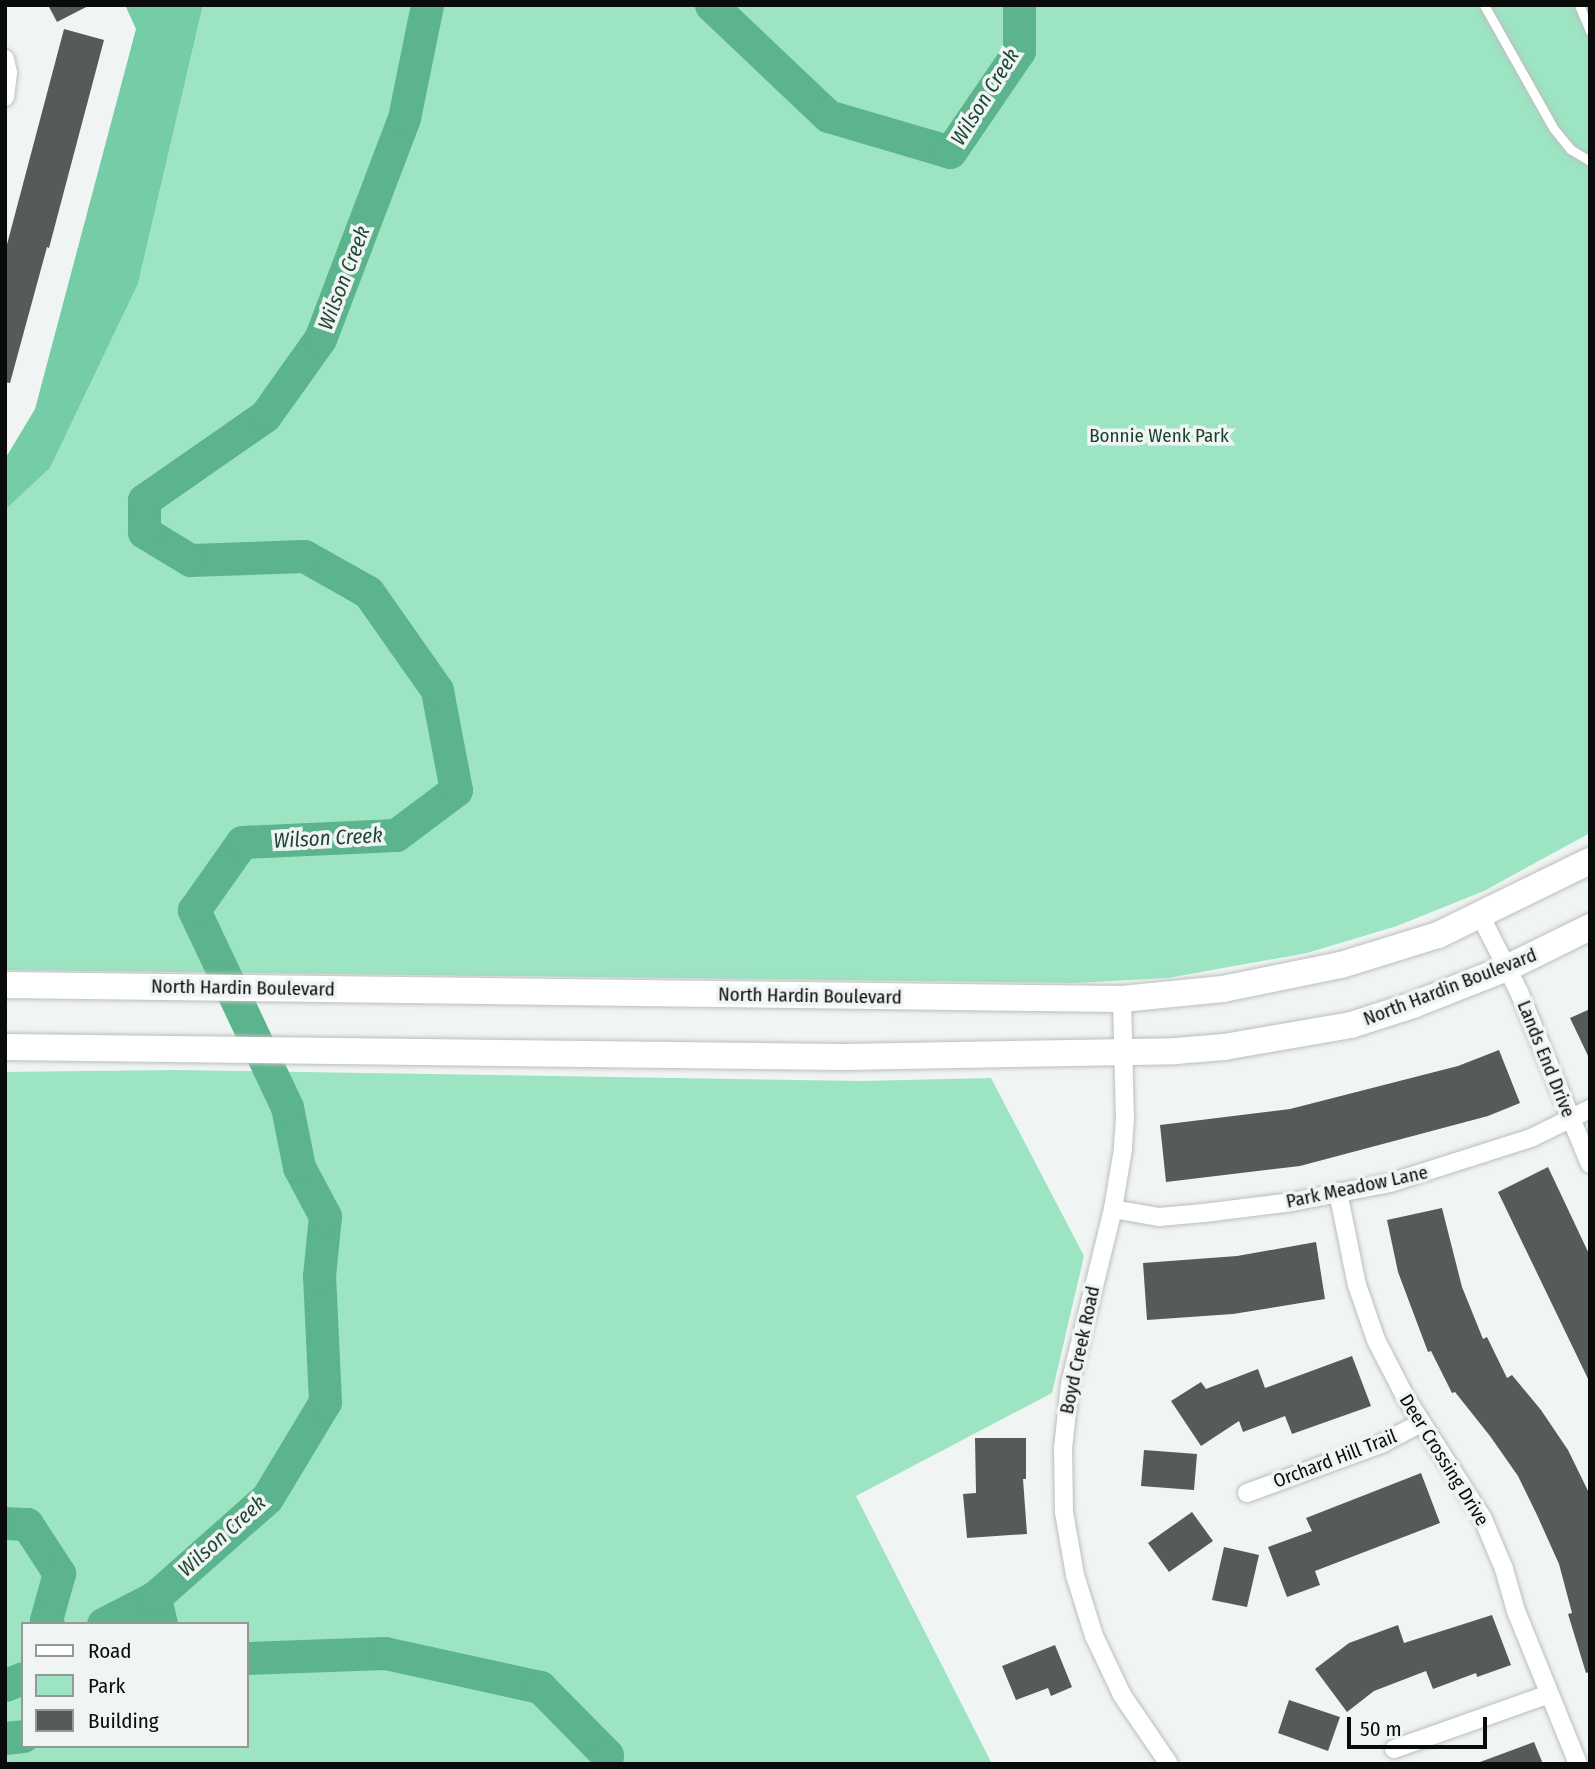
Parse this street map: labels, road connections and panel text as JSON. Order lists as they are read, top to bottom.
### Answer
{
  "streets": {
    "main road": ["North Hardin Boulevard"],
    "street": [
      "Lands End Drive",
      "Park Meadow Lane",
      "Boyd Creek Road",
      "Orchard Hill Trail",
      "Deer Crossing Drive"
    ]
  },
  "crossings": [
    ["North Hardin Boulevard", "Lands End Drive"],
    ["North Hardin Boulevard", "Boyd Creek Road"],
    ["Lands End Drive", "Park Meadow Lane"],
    ["Park Meadow Lane", "Boyd Creek Road"],
    ["Park Meadow Lane", "Deer Crossing Drive"],
    ["Orchard Hill Trail", "Deer Crossing Drive"]
  ],
  "water": ["Wilson Creek"],
  "parks": ["Bonnie Wenk Park"],
  "legend": ["Road", "Park", "Building"],
  "scale_bar": "50 m"
}
